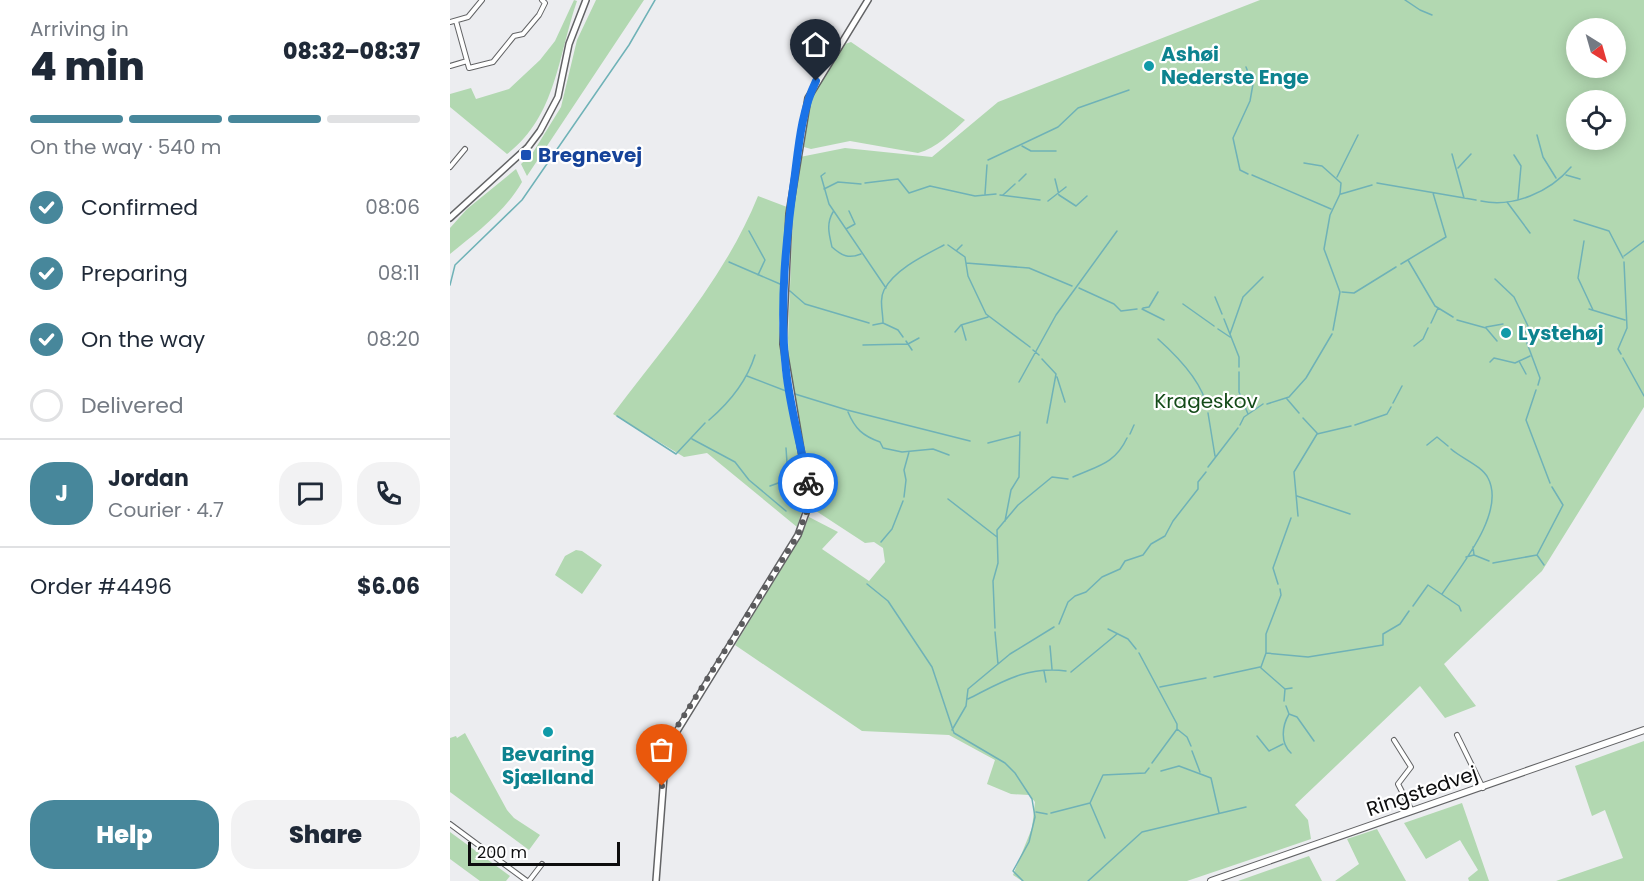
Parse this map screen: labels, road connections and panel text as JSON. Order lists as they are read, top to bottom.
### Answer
{
  "streets": {
    "main road": ["Ringstedvej"]
  },
  "parks": ["Krageskov"],
  "places": {
    "other": ["Ashøi Nederste Enge", "Lystehøj", "Bevaring Sjælland"],
    "transit": ["Bregnevej"]
  },
  "scale_bar": "200 m",
  "north": "bottom right",
  "page": {
    "heading": ["4 min", "Arriving in", "08:32–08:37"],
    "panel": [
      "Jordan",
      "Courier · 4.7",
      "Order #4496",
      "$6.06"
    ],
    "bar": "On the way · 540 m",
    "list": [
      ["Confirmed", "08:06"],
      ["Preparing", "08:11"],
      ["On the way", "08:20"],
      "Delivered"
    ],
    "round": "J",
    "buttons": ["Help", "Share"],
    "scale": "200 m"
  }
}
